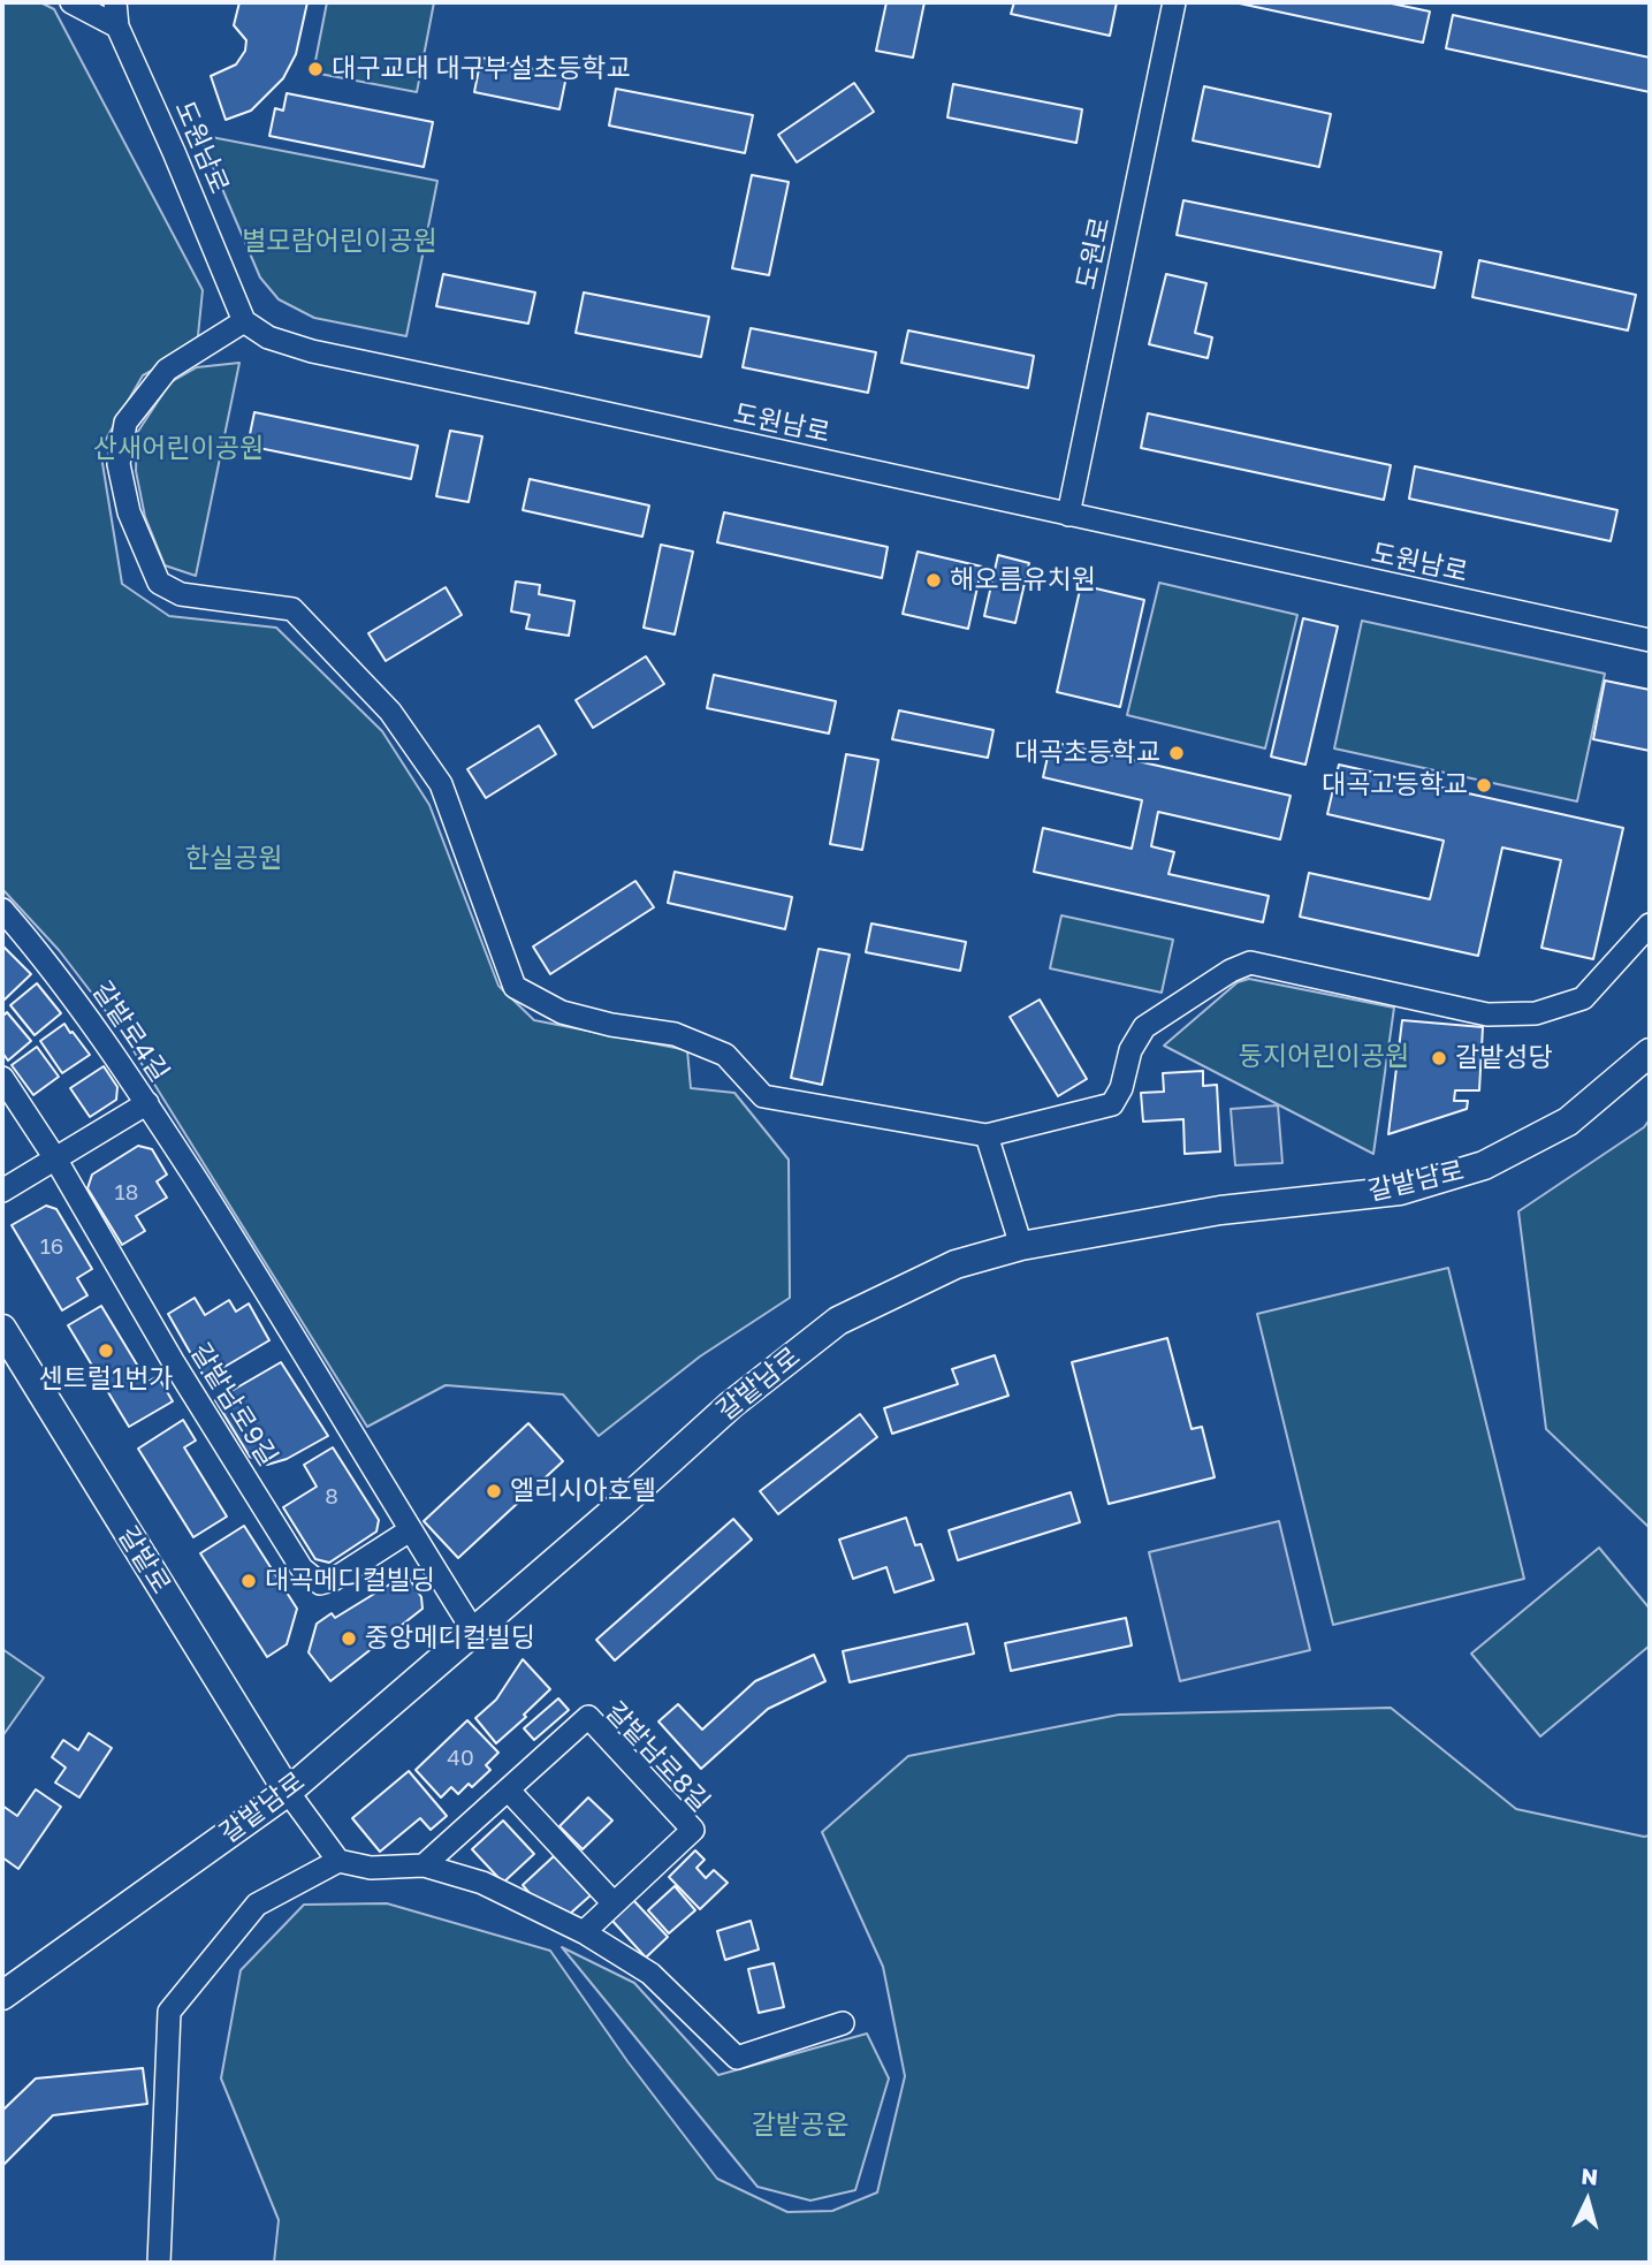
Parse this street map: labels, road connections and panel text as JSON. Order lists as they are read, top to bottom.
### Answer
{
  "streets": {
    "main road": ["갈밭남로", "갈밭로"],
    "street": [
      "도원남로",
      "도원로",
      "갈밭로4길",
      "갈밭남로9길",
      "갈밭남로8길"
    ]
  },
  "crossings": [
    ["도원남로", "도원로"],
    ["갈밭로4길", "갈밭남로9길"],
    ["갈밭남로", "갈밭로"]
  ],
  "parks": [
    "별모람어린이공원",
    "산새어린이공원",
    "한실공원",
    "둥지어린이공원",
    "갈밭공운"
  ],
  "places": [
    "대구교대 대구부설초등학교",
    "해오름유치원",
    "대곡초등학교",
    "대곡고등학교",
    "갈밭성당",
    "센트럴1번가",
    "엘리시아호텔",
    "대곡메디컬빌딩",
    "중앙메디컬빌딩"
  ],
  "house_numbers": [
    "18",
    "16",
    "8",
    "40"
  ],
  "north": "top"
}
